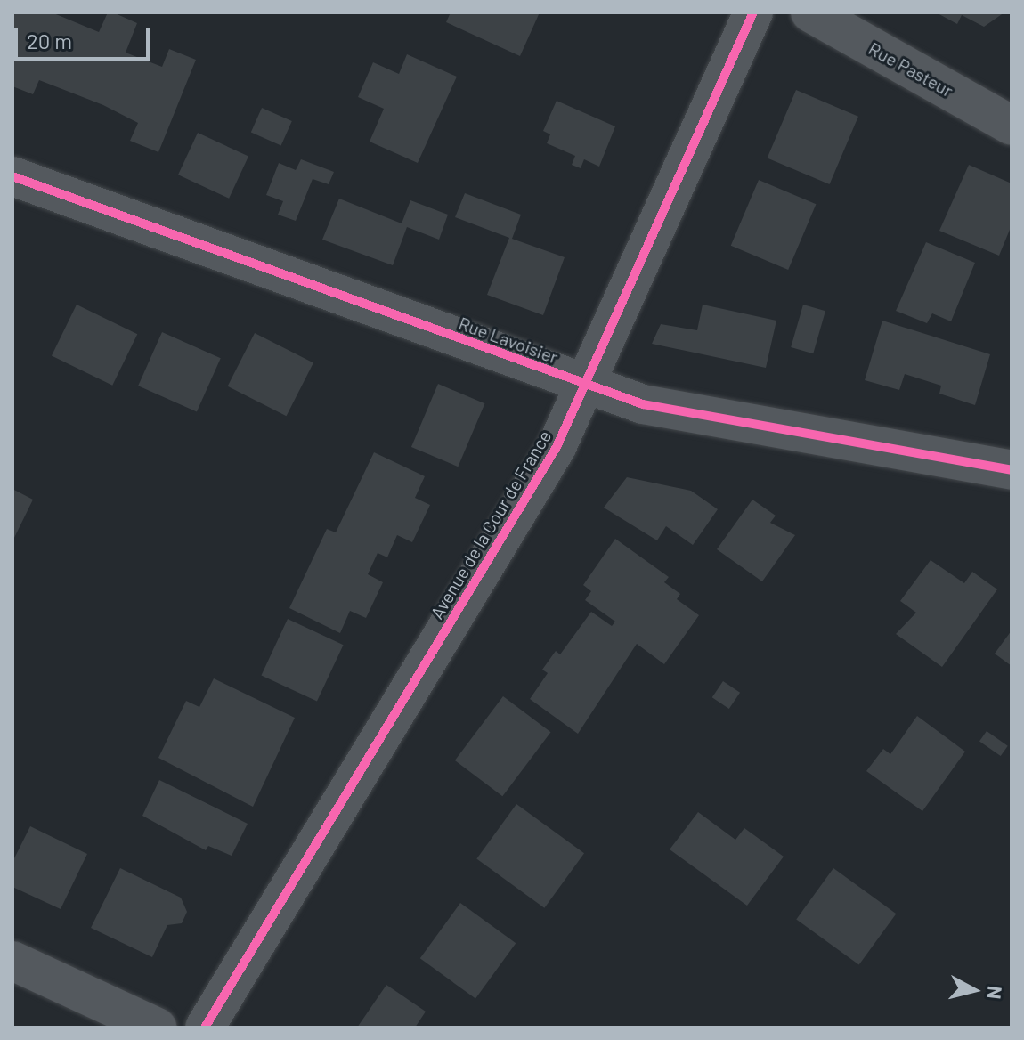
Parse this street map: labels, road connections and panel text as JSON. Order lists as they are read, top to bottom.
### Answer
{
  "streets": {
    "street": ["Rue Pasteur", "Rue Lavoisier", "Avenue de la Cour de France"]
  },
  "crossings": [
    ["Rue Lavoisier", "Avenue de la Cour de France"]
  ],
  "scale_bar": "20 m",
  "north": "right"
}
